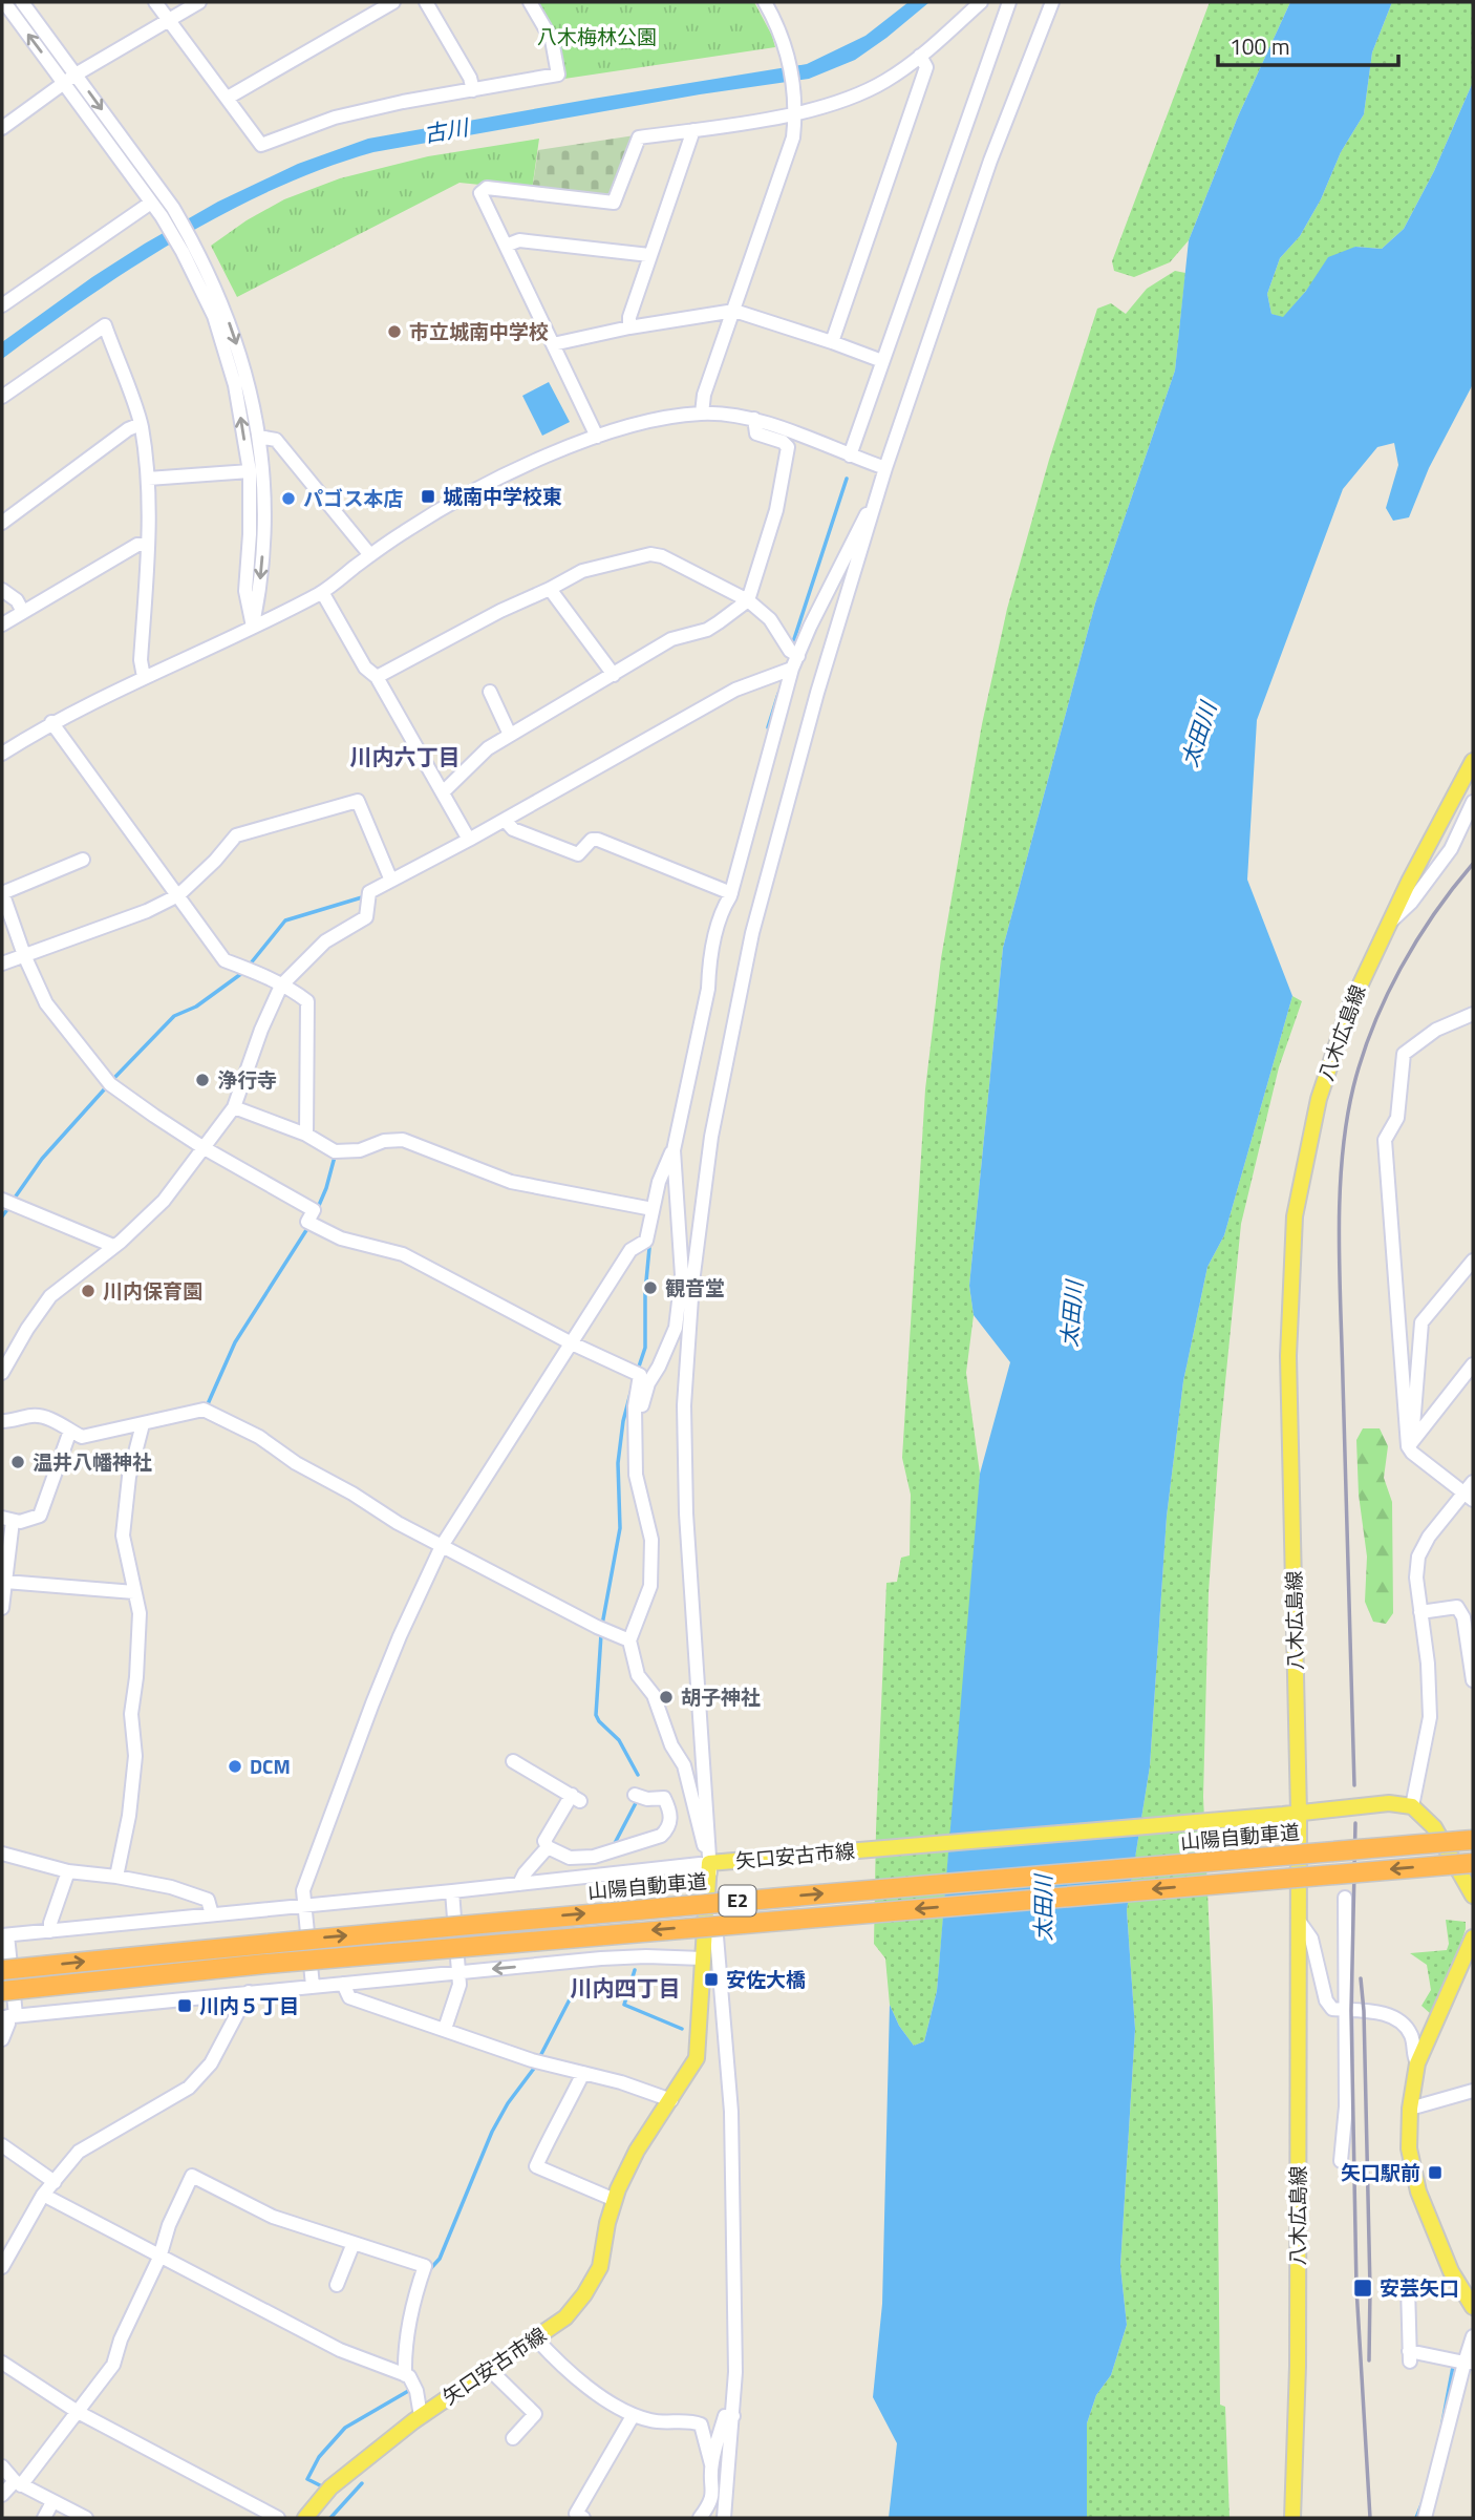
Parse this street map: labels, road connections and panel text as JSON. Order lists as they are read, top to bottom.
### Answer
{
  "streets": {
    "highway": ["山陽自動車道", "E2"],
    "main road": ["八木広島線", "矢口安古市線"]
  },
  "crossings": [
    ["八木広島線", "矢口安古市線"]
  ],
  "districts": ["川内六丁目", "川内四丁目"],
  "water": ["古川", "太田川"],
  "parks": ["八木梅林公園"],
  "places": {
    "other": [
      "市立城南中学校",
      "パゴス本店",
      "浄行寺",
      "観音堂",
      "川内保育園",
      "温井八幡神社",
      "胡子神社",
      "DCM"
    ],
    "transit": [
      "城南中学校東",
      "安佐大橋",
      "川内５丁目",
      "矢口駅前",
      "安芸矢口"
    ]
  },
  "scale_bar": "100 m"
}
